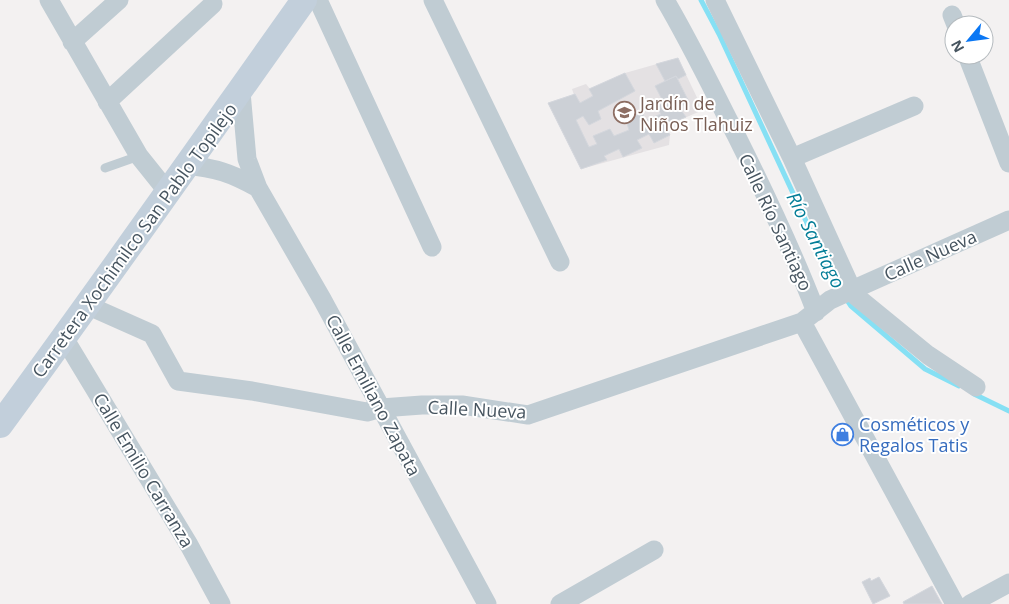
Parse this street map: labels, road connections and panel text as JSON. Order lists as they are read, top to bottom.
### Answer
{
  "streets": {
    "main road": ["Carretera Xochimilco San Pablo Topilejo"],
    "street": [
      "Calle Río Santiago",
      "Calle Nueva",
      "Calle Emiliano Zapata",
      "Calle Emilio Carranza"
    ]
  },
  "crossings": [
    ["Calle Río Santiago", "Calle Nueva"],
    ["Carretera Xochimilco San Pablo Topilejo", "Calle Nueva"],
    ["Carretera Xochimilco San Pablo Topilejo", "Calle Emiliano Zapata"],
    ["Carretera Xochimilco San Pablo Topilejo", "Calle Emilio Carranza"],
    ["Calle Nueva", "Calle Emiliano Zapata"]
  ],
  "water": ["Río Santiago"],
  "places": {
    "school or university": ["Jardín de Niños Tlahuiz"],
    "shop": ["Cosméticos y Regalos Tatis"]
  },
  "north": "bottom left"
}
